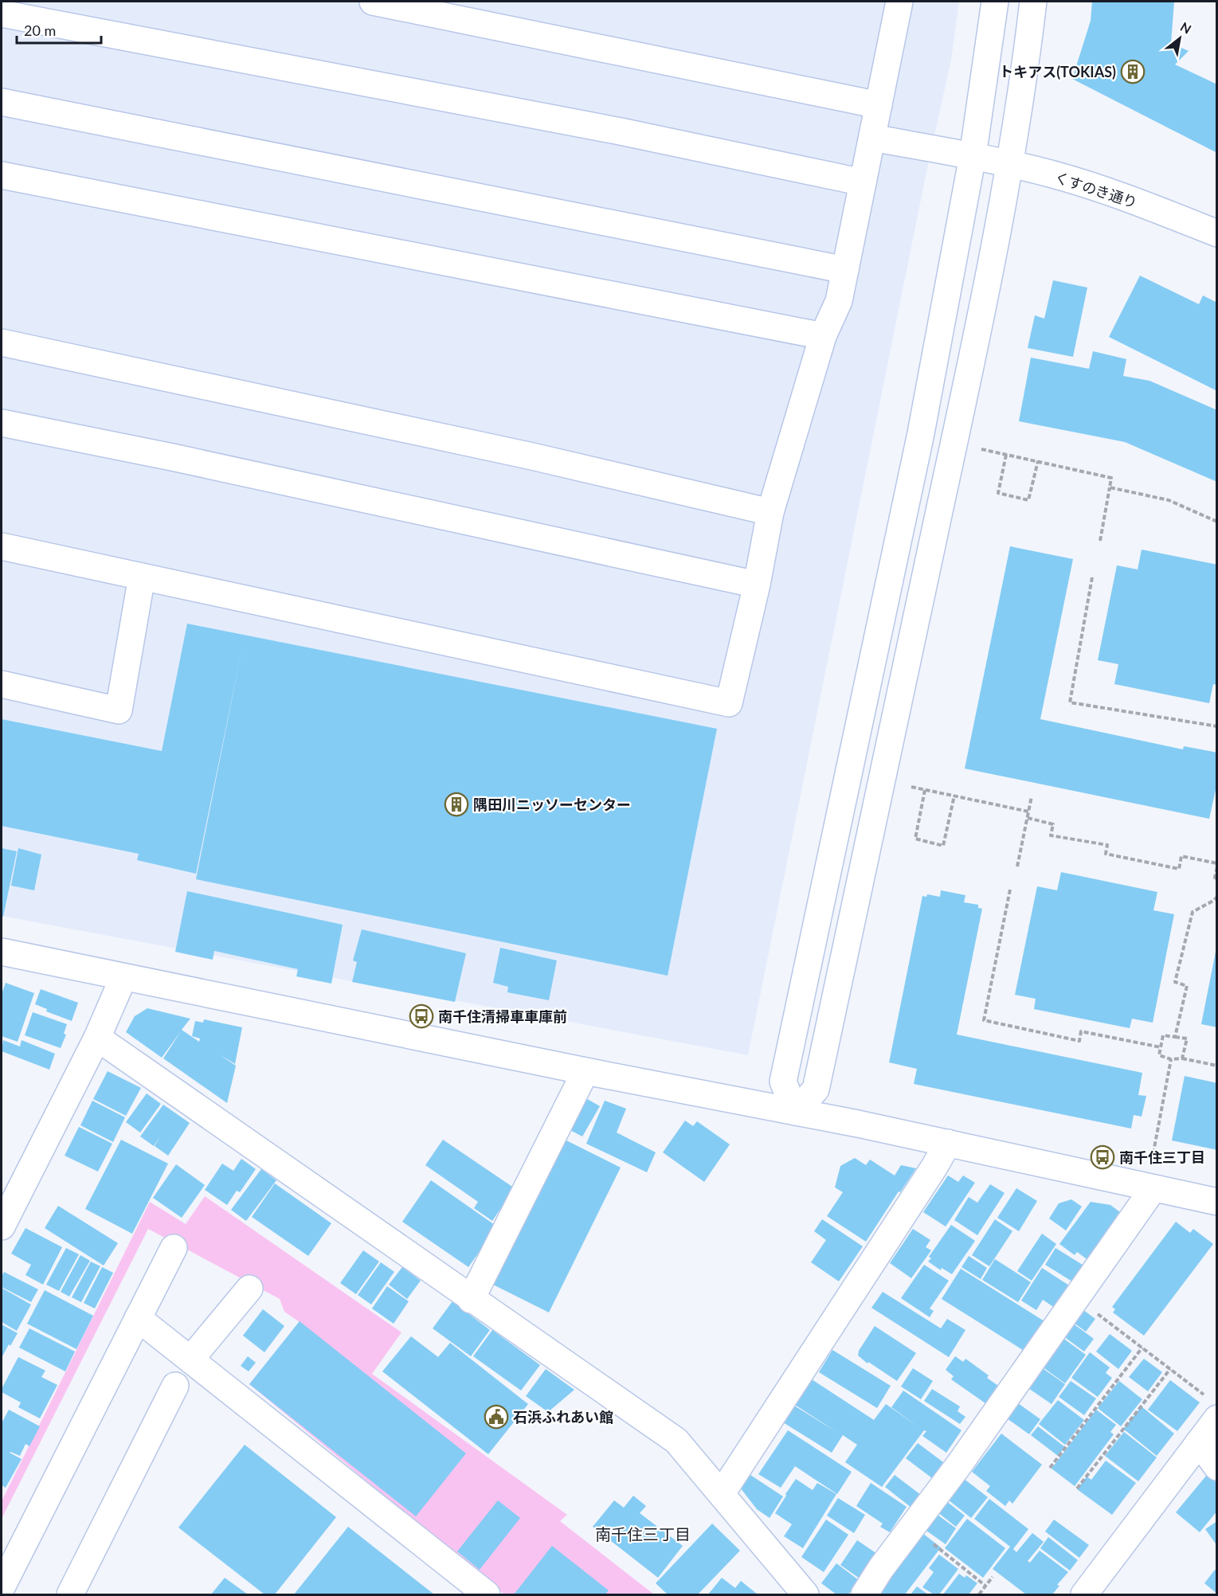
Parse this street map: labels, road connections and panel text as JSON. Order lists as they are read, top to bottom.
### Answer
{
  "streets": {
    "street": ["くすのき通り"]
  },
  "districts": ["南千住三丁目"],
  "places": {
    "building": ["トキアス(TOKIAS)", "隅田川ニッソーセンター"],
    "bus stop": ["南千住清掃車車庫前", "南千住三丁目"],
    "public building": ["石浜ふれあい館"]
  },
  "scale_bar": "20 m",
  "north": "top right"
}
